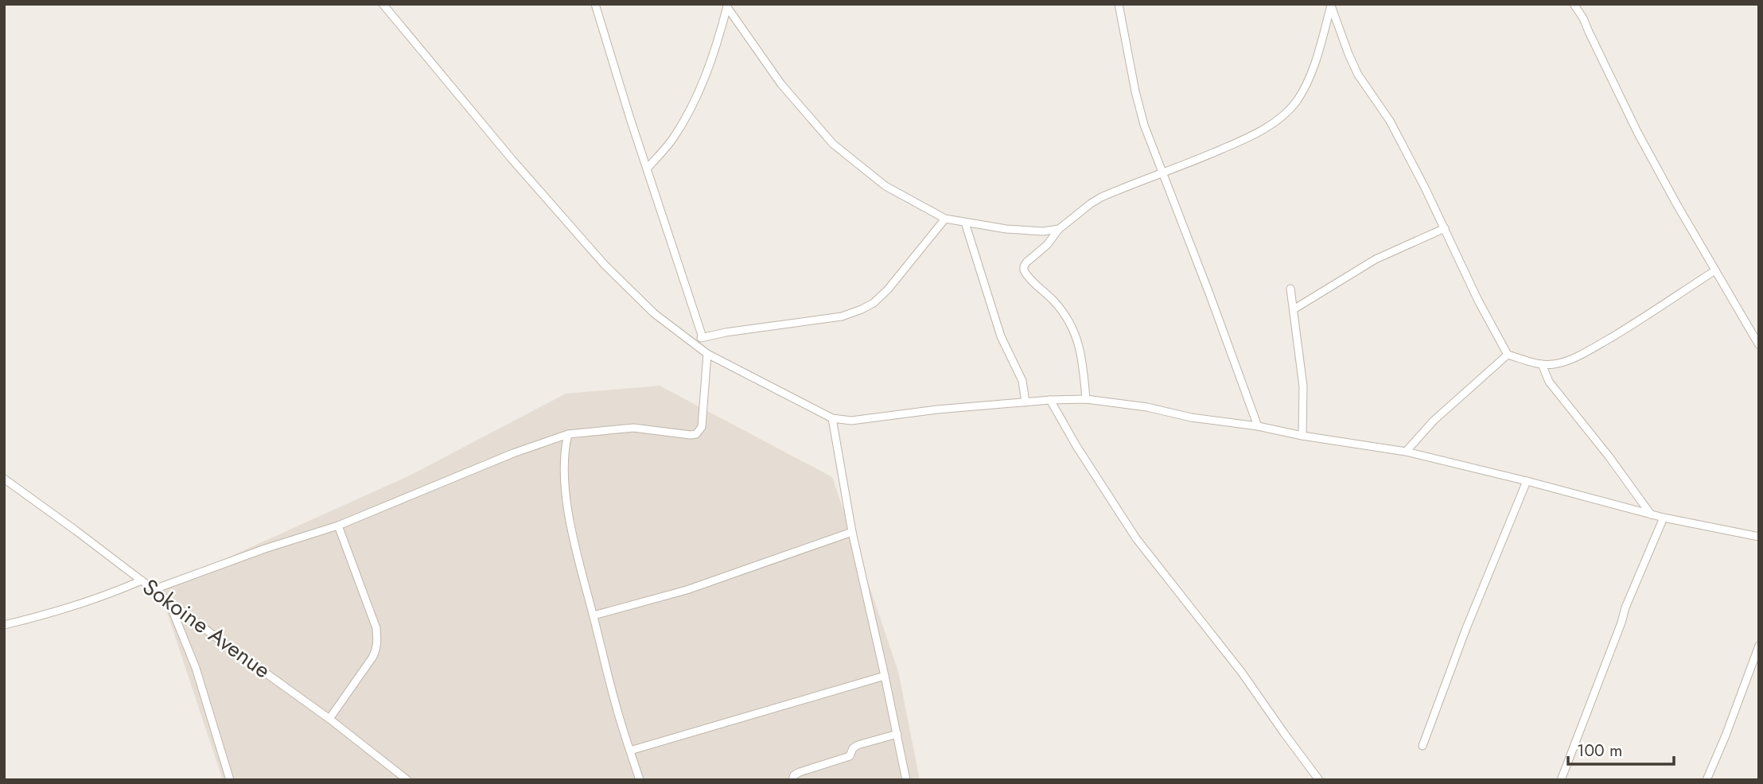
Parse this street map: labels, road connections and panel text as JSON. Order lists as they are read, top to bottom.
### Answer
{
  "streets": {
    "street": ["Sokoine Avenue"]
  },
  "scale_bar": "100 m"
}
